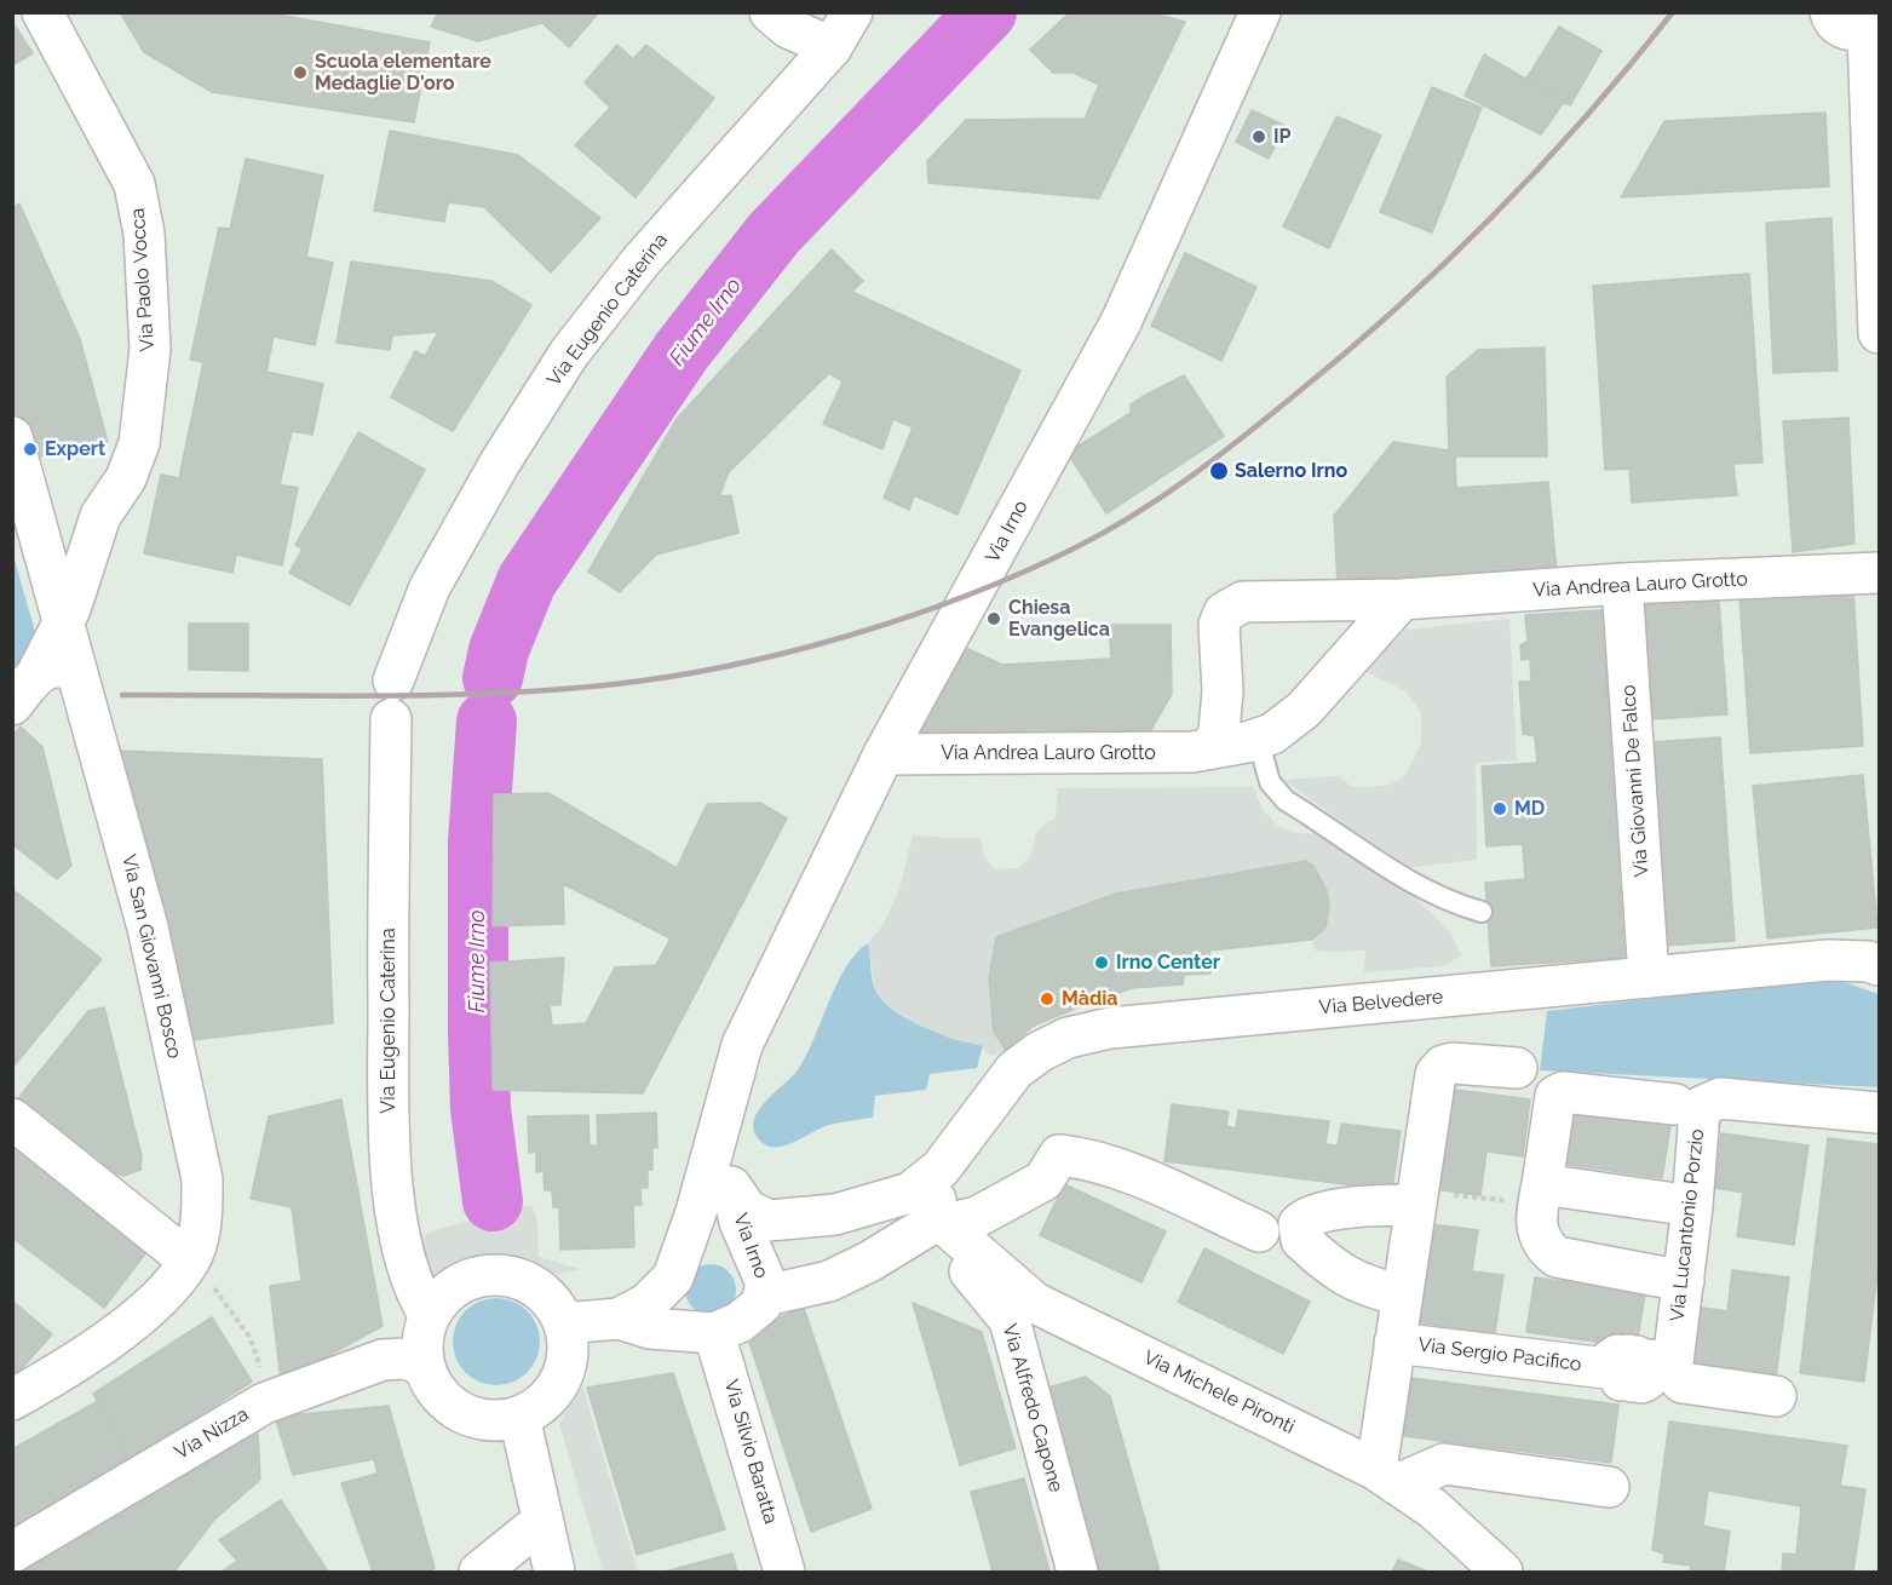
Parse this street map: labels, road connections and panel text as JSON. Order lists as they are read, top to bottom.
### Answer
{
  "streets": {
    "street": [
      "Via Paolo Vocca",
      "Via Eugenio Caterina",
      "Via Irno",
      "Via Andrea Lauro Grotto",
      "Via Giovanni De Falco",
      "Via San Giovanni Bosco",
      "Via Belvedere",
      "Via Lucantonio Porzio",
      "Via Sergio Pacifico",
      "Via Michele Pironti",
      "Via Alfredo Capone",
      "Via Nizza",
      "Via Silvio Baratta"
    ]
  },
  "crossings": [
    ["Via Paolo Vocca", "Via San Giovanni Bosco"],
    ["Via Eugenio Caterina", "Via Nizza"],
    ["Via Irno", "Via Andrea Lauro Grotto"],
    ["Via Irno", "Via Belvedere"],
    ["Via Irno", "Via Silvio Baratta"],
    ["Via Andrea Lauro Grotto", "Via Giovanni De Falco"],
    ["Via Giovanni De Falco", "Via Belvedere"],
    ["Via Belvedere", "Via Michele Pironti"],
    ["Via Belvedere", "Via Alfredo Capone"],
    ["Via Lucantonio Porzio", "Via Sergio Pacifico"],
    ["Via Michele Pironti", "Via Alfredo Capone"]
  ],
  "water": ["Fiume Irno"],
  "places": [
    "Scuola elementare Medaglie D'oro",
    "IP",
    "Expert",
    "Salerno Irno",
    "Chiesa Evangelica",
    "MD",
    "Irno Center",
    "Màdia"
  ]
}
